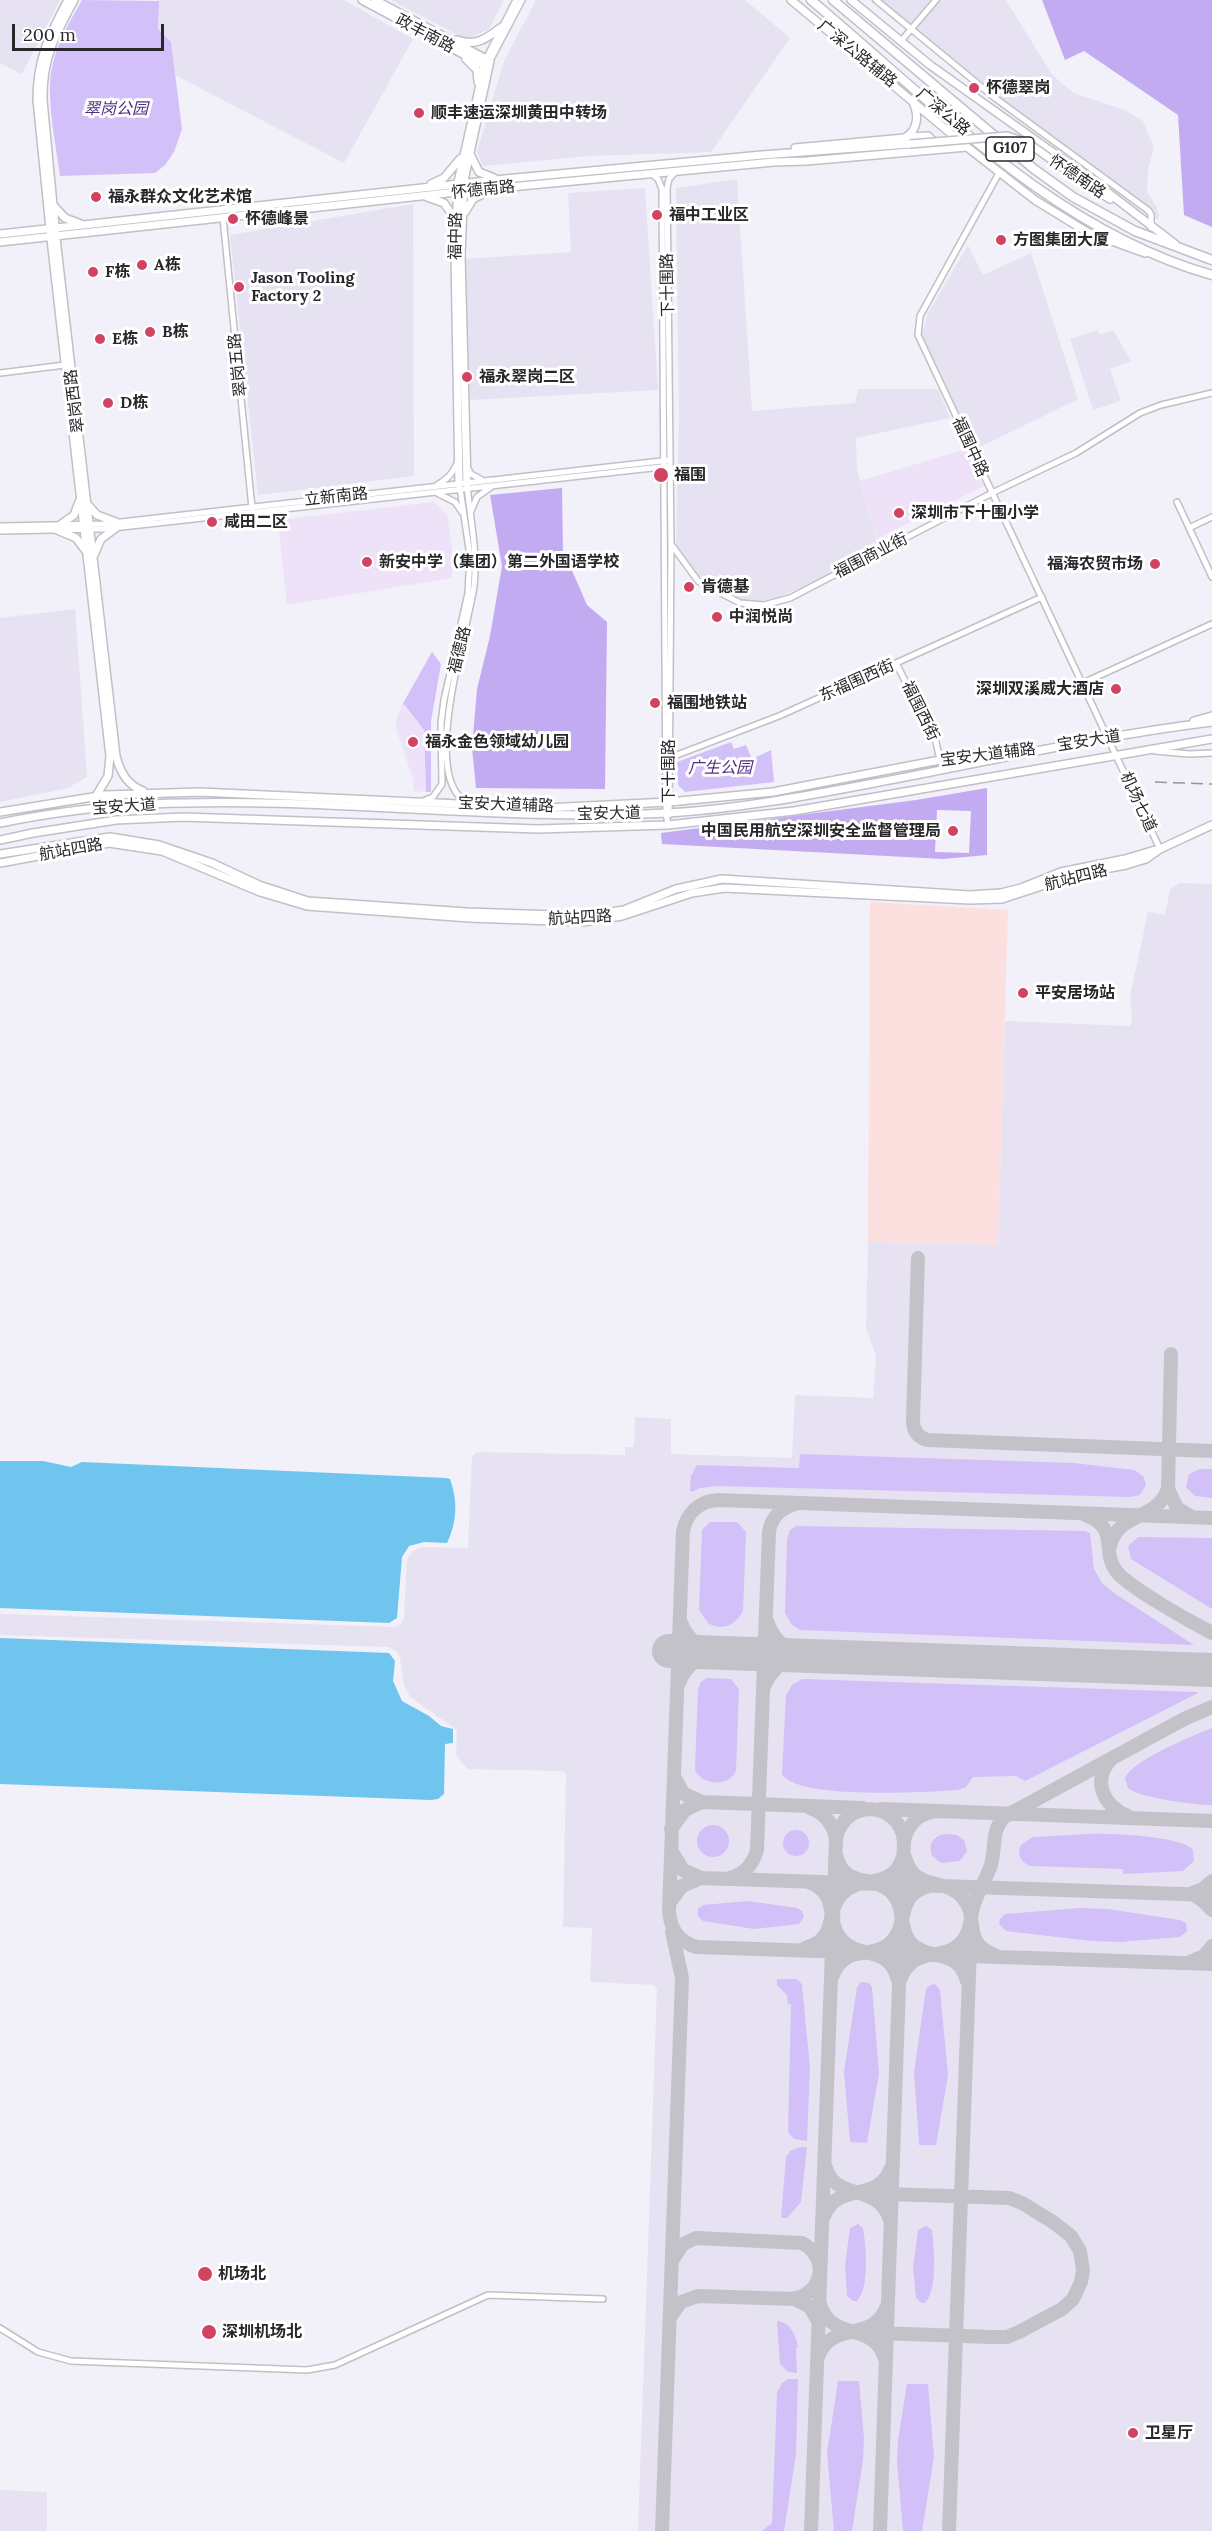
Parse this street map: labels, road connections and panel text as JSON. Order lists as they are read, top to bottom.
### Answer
{
  "streets": {
    "highway": ["广深公路", "G107"],
    "main road": [
      "政丰南路",
      "广深公路辅路",
      "怀德南路",
      "福中路",
      "翠岗西路",
      "宝安大道",
      "宝安大道辅路",
      "航站四路"
    ],
    "street": [
      "下十围路",
      "翠岗五路",
      "福围中路",
      "立新南路",
      "福围商业街",
      "福德路",
      "东福围西街",
      "福围西街",
      "机场七道"
    ]
  },
  "crossings": [
    ["政丰南路", "福中路"],
    ["广深公路辅路", "广深公路"],
    ["广深公路辅路", "怀德南路"],
    ["广深公路辅路", "福围中路"],
    ["怀德南路", "福中路"],
    ["怀德南路", "下十围路"],
    ["怀德南路", "翠岗五路"],
    ["怀德南路", "翠岗西路"],
    ["福中路", "立新南路"],
    ["福中路", "福德路"],
    ["下十围路", "立新南路"],
    ["下十围路", "福围商业街"],
    ["下十围路", "东福围西街"],
    ["下十围路", "宝安大道"],
    ["下十围路", "宝安大道辅路"],
    ["翠岗五路", "立新南路"],
    ["翠岗西路", "立新南路"],
    ["翠岗西路", "宝安大道辅路"],
    ["福围中路", "福围商业街"],
    ["福围中路", "东福围西街"],
    ["福围中路", "宝安大道"],
    ["福围中路", "机场七道"],
    ["立新南路", "福德路"],
    ["福德路", "宝安大道辅路"],
    ["东福围西街", "福围西街"],
    ["福围西街", "宝安大道辅路"],
    ["宝安大道", "宝安大道辅路"],
    ["宝安大道", "机场七道"],
    ["机场七道", "航站四路"]
  ],
  "parks": ["翠岗公园", "广生公园"],
  "places": [
    "怀德翠岗",
    "顺丰速运深圳黄田中转场",
    "福永群众文化艺术馆",
    "福中工业区",
    "怀德峰景",
    "方图集团大厦",
    "A栋",
    "F栋",
    "Jason Tooling Factory 2",
    "B栋",
    "E栋",
    "福永翠岗二区",
    "D栋",
    "福围",
    "深圳市下十围小学",
    "咸田二区",
    "新安中学（集团）第二外国语学校",
    "福海农贸市场",
    "肯德基",
    "中润悦尚",
    "深圳双溪威大酒店",
    "福围地铁站",
    "福永金色领域幼儿园",
    "中国民用航空深圳安全监督管理局",
    "平安居场站",
    "机场北",
    "深圳机场北",
    "卫星厅"
  ],
  "scale_bar": "200 m"
}
